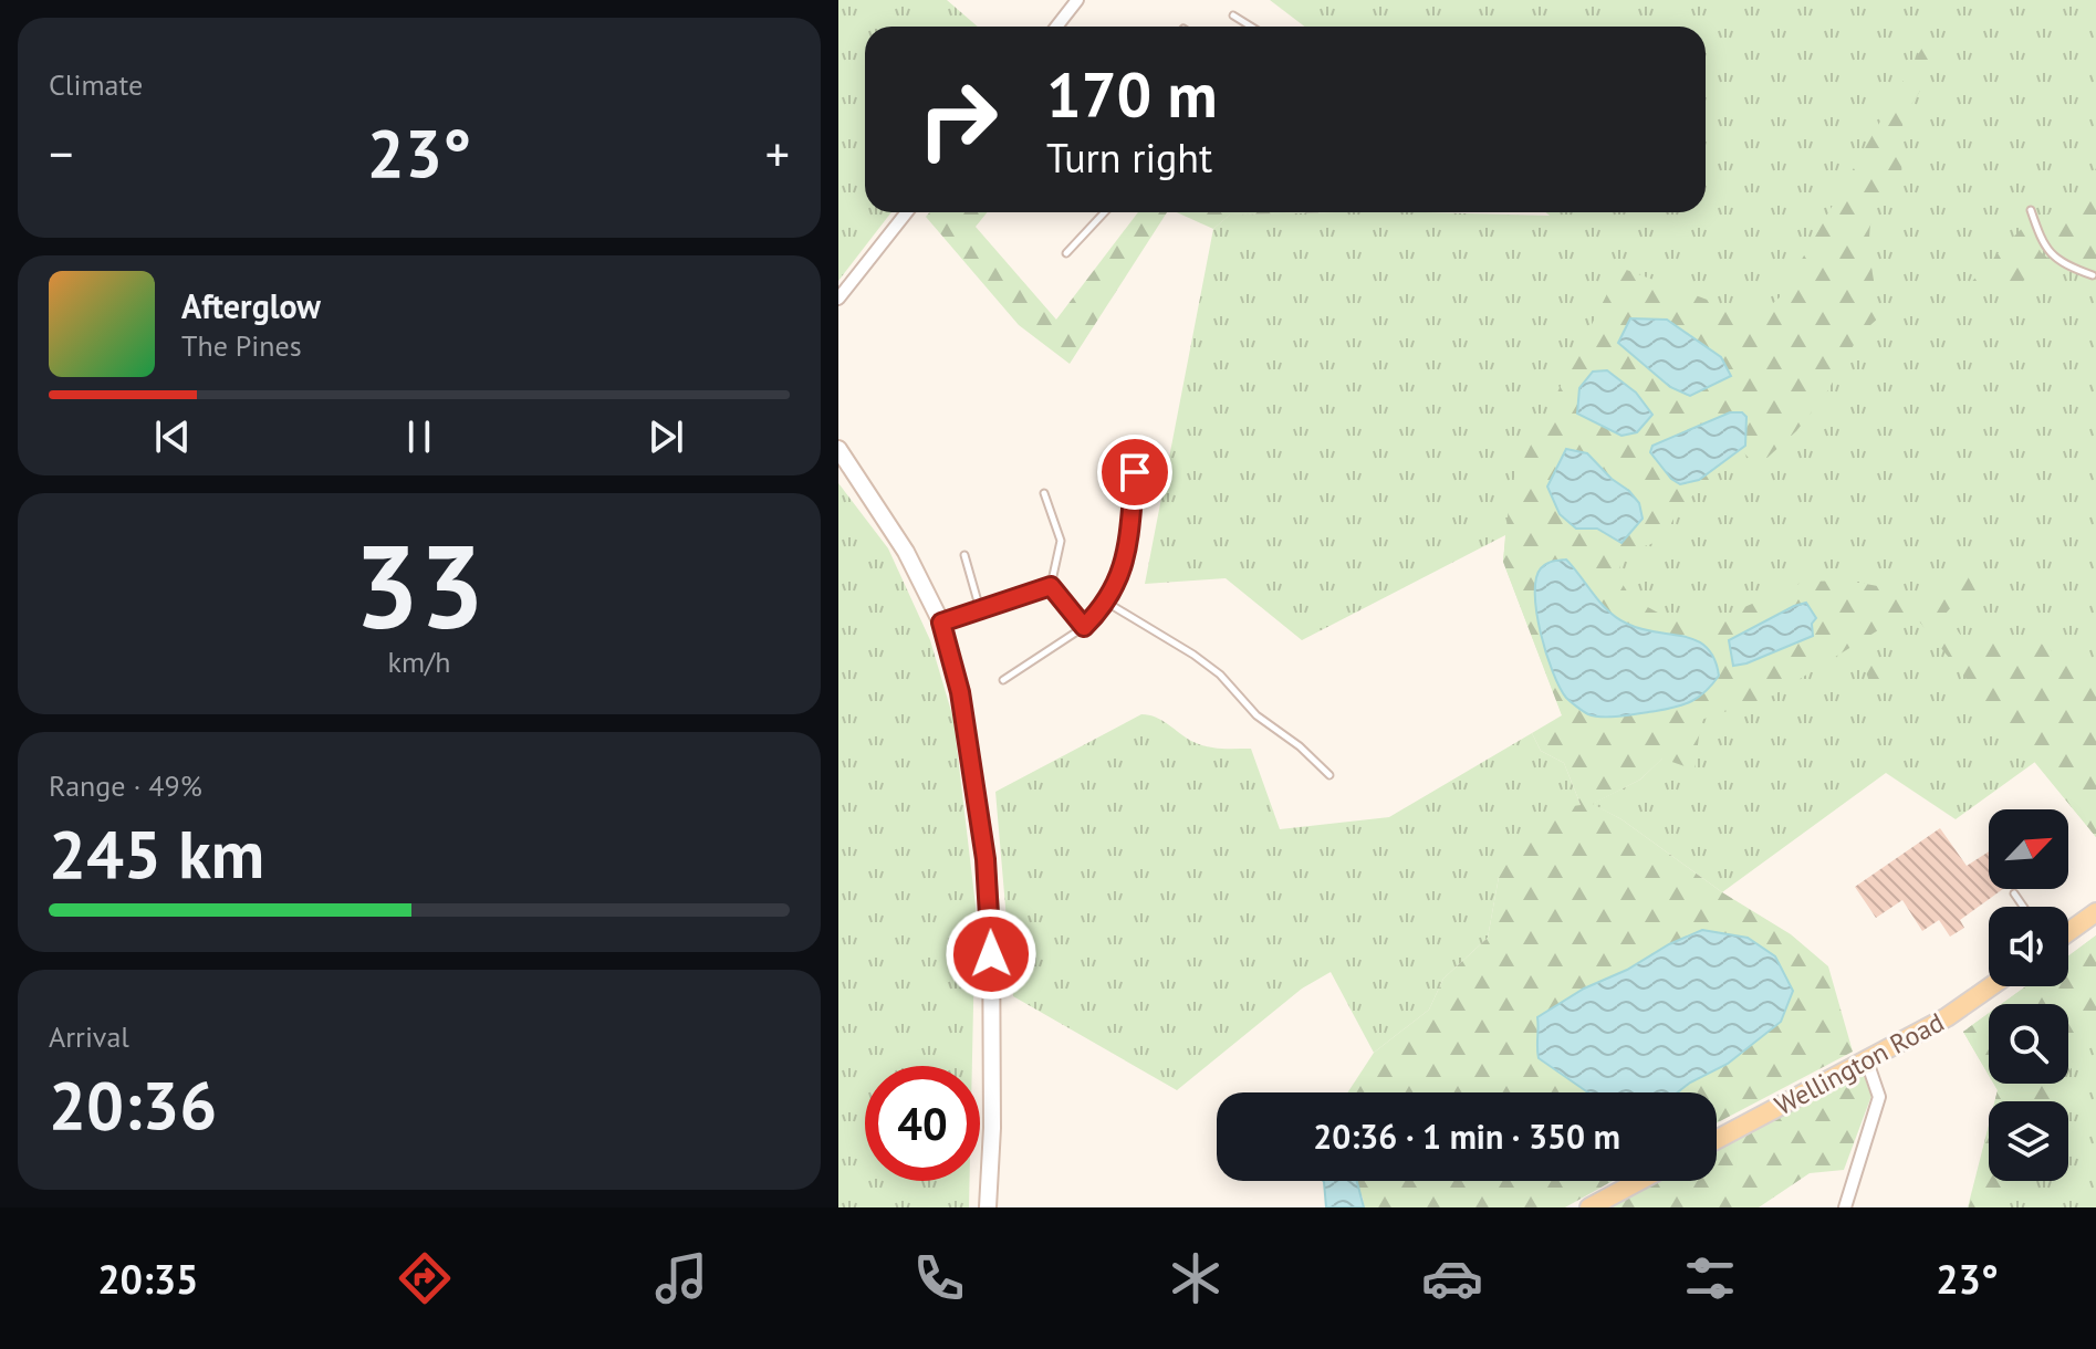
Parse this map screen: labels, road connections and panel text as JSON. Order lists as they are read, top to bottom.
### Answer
{
  "streets": {
    "main road": ["Wellington Road"]
  },
  "north": "top right",
  "page": {
    "tile": [
      "Climate",
      ["33", "km/h"],
      ["Range · 49%", "245 km"],
      ["Arrival", "20:36"]
    ],
    "turn": ["170 m", "Turn right"],
    "heat": ["−", "23°", "+"],
    "song": ["Afterglow", "The Pines"],
    "limit": "40",
    "trip": "20:36 · 1 min · 350 m",
    "tabs": ["20:35", "23°"]
  }
}
